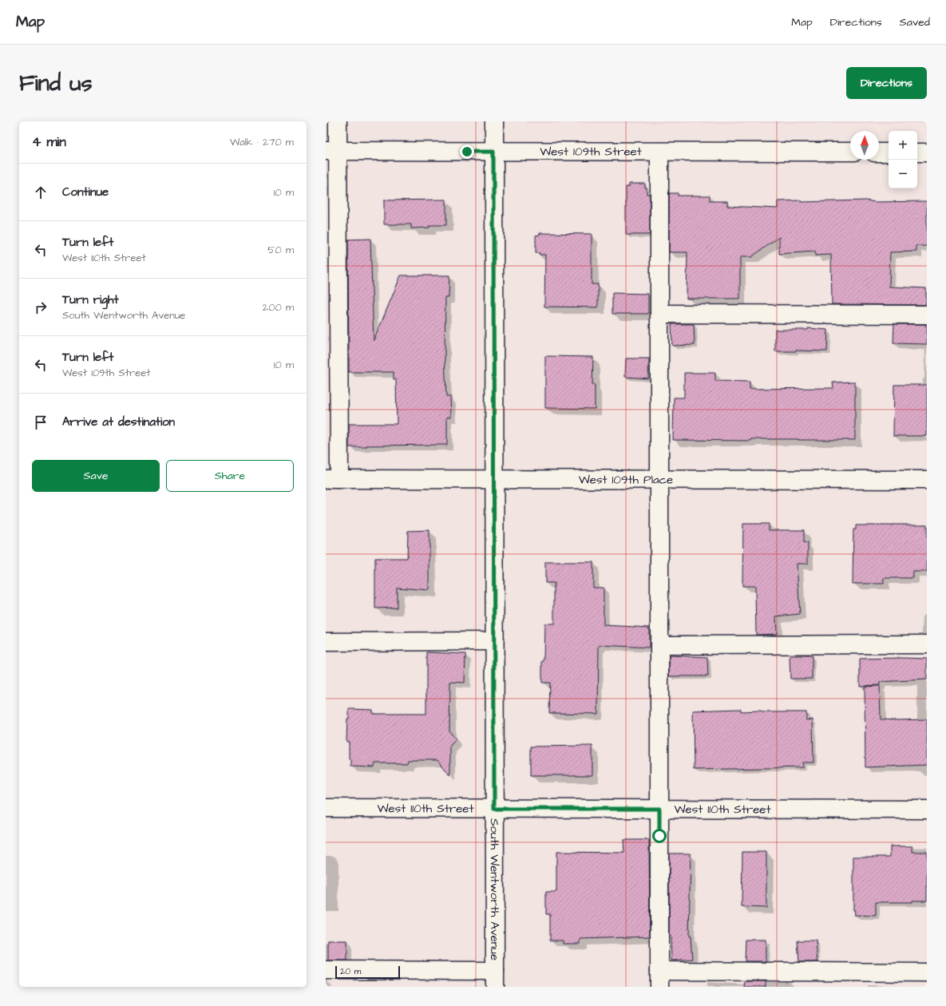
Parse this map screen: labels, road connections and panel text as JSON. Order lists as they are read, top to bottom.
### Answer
{
  "streets": {
    "street": [
      "West 109th Street",
      "West 109th Place",
      "West 110th Street",
      "South Wentworth Avenue"
    ]
  },
  "crossings": [
    ["West 109th Street", "South Wentworth Avenue"],
    ["West 109th Place", "South Wentworth Avenue"],
    ["West 110th Street", "South Wentworth Avenue"]
  ],
  "scale_bar": "20 m",
  "north": "top",
  "page": {
    "header": "Map",
    "nav": ["Map", "Directions", "Saved"],
    "buttons": [
      "Directions",
      ["Save", "Share"]
    ],
    "title": "Find us",
    "heading": ["4 min", "Walk · 270 m"],
    "map_buttons": ["+", "−"],
    "list": [
      ["Continue", "10 m"],
      ["Turn left", "West 110th Street", "50 m"],
      ["Turn right", "South Wentworth Avenue", "200 m"],
      ["Turn left", "West 109th Street", "10 m"],
      "Arrive at destination"
    ],
    "scale": "20 m"
  }
}
